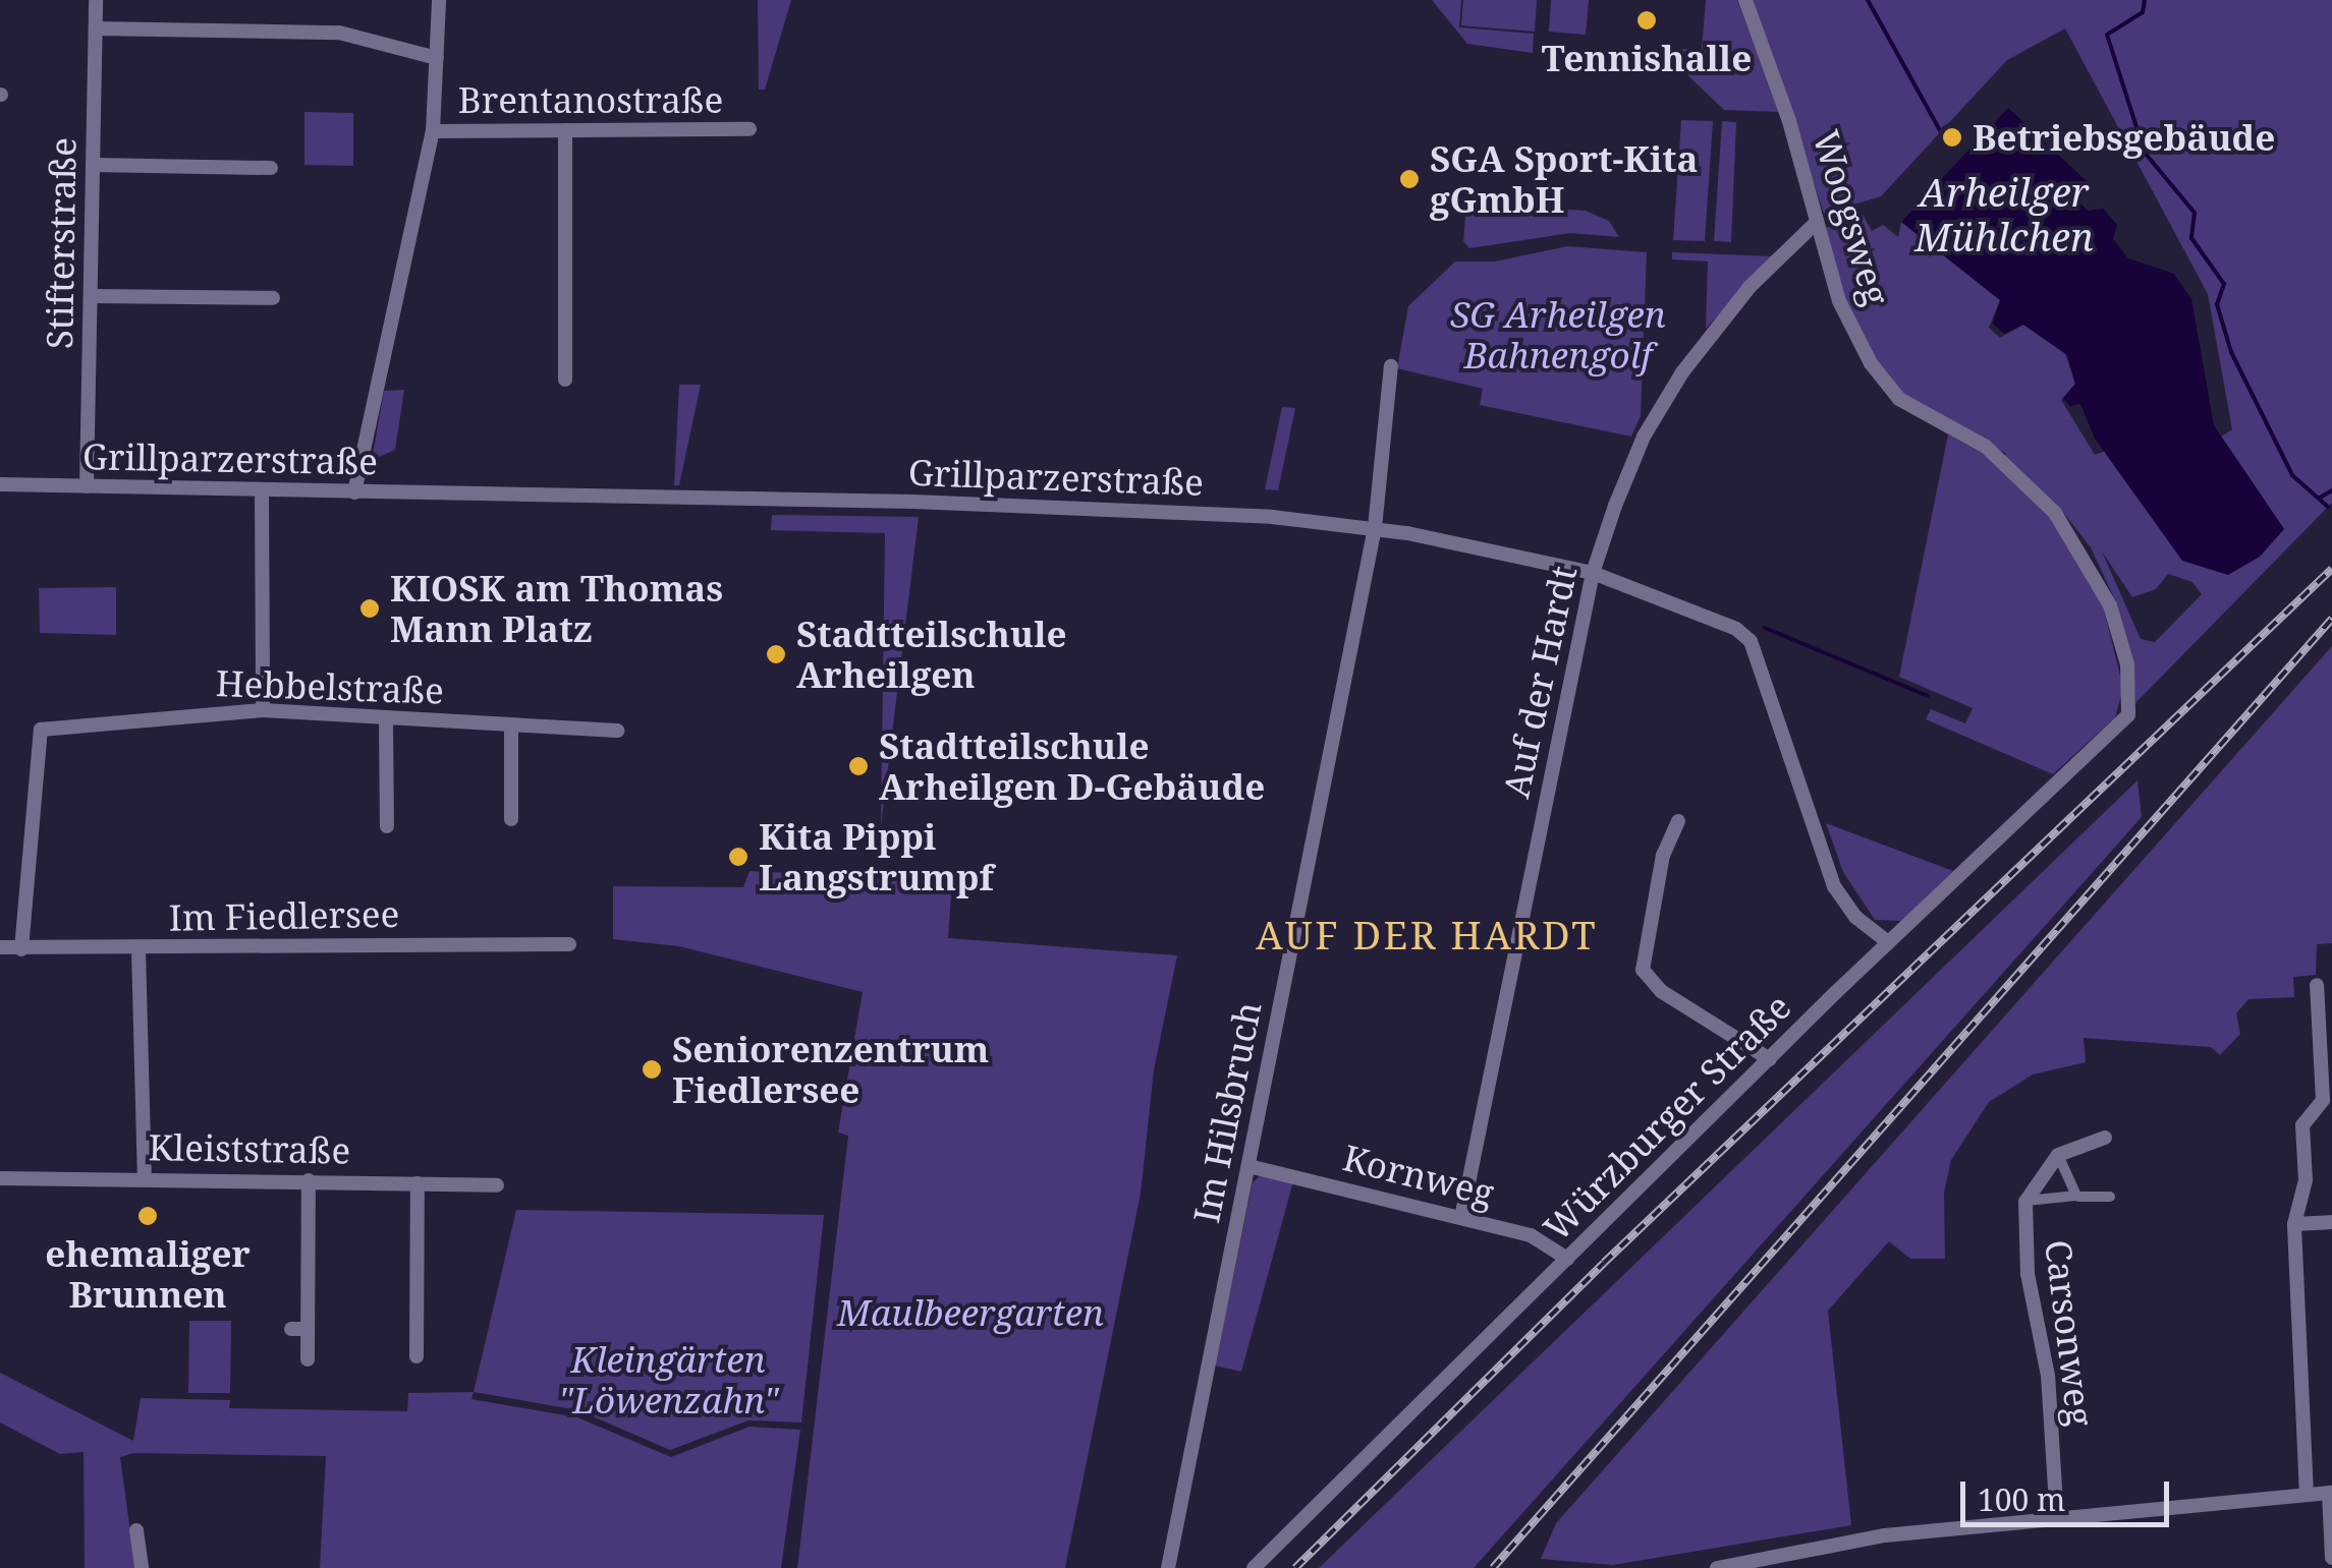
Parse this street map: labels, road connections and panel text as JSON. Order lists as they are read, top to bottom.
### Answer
{
  "streets": {
    "street": [
      "Brentanostraße",
      "Woogsweg",
      "Stifterstraße",
      "Grillparzerstraße",
      "Auf der Hardt",
      "Hebbelstraße",
      "Im Fiedlersee",
      "Im Hilsbruch",
      "Würzburger Straße",
      "Kleiststraße",
      "Kornweg",
      "Carsonweg"
    ]
  },
  "crossings": [
    ["Woogsweg", "Auf der Hardt"],
    ["Woogsweg", "Würzburger Straße"],
    ["Stifterstraße", "Grillparzerstraße"],
    ["Grillparzerstraße", "Auf der Hardt"],
    ["Grillparzerstraße", "Im Hilsbruch"],
    ["Grillparzerstraße", "Würzburger Straße"],
    ["Auf der Hardt", "Kornweg"],
    ["Hebbelstraße", "Im Fiedlersee"],
    ["Im Hilsbruch", "Kornweg"],
    ["Würzburger Straße", "Kornweg"]
  ],
  "districts": ["AUF DER HARDT"],
  "water": ["Arheilger Mühlchen"],
  "parks": ["SG Arheilgen Bahnengolf", "Maulbeergarten", "Kleingärten \"Löwenzahn\""],
  "places": [
    "Tennishalle",
    "Betriebsgebäude",
    "SGA Sport-Kita gGmbH",
    "KIOSK am Thomas Mann Platz",
    "Stadtteilschule Arheilgen",
    "Stadtteilschule Arheilgen D-Gebäude",
    "Kita Pippi Langstrumpf",
    "Seniorenzentrum Fiedlersee",
    "ehemaliger Brunnen"
  ],
  "scale_bar": "100 m"
}
